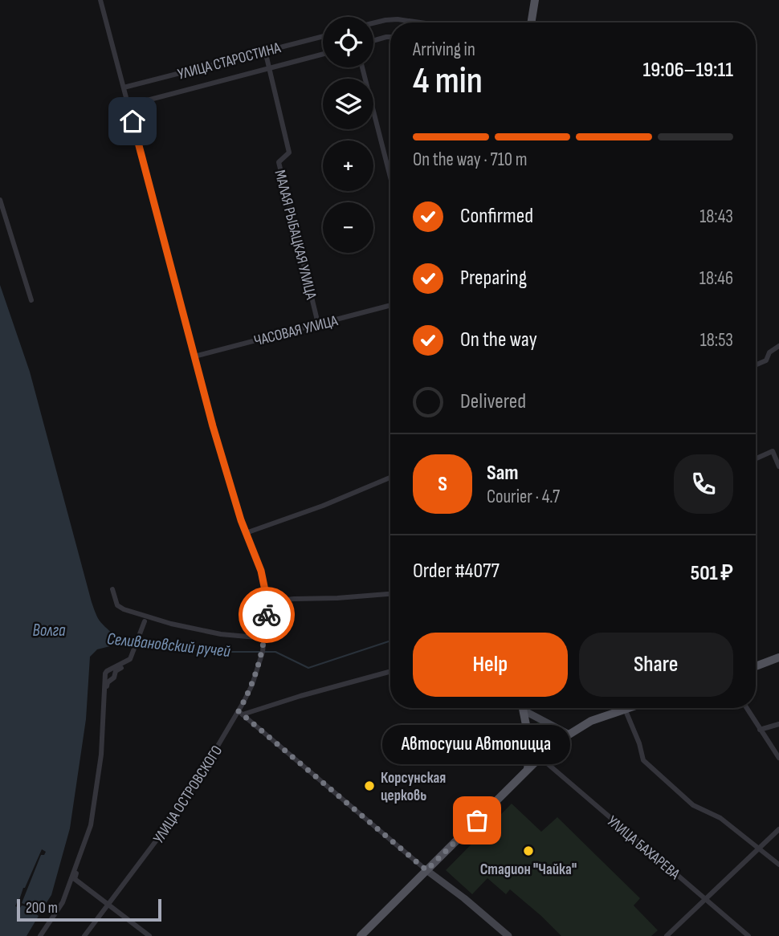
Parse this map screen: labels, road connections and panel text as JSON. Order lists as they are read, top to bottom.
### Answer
{
  "streets": {
    "street": [
      "УЛИЦА СТАРОСТИНА",
      "МАЛАЯ РЫБАЦКАЯ УЛИЦА",
      "ЧАСОВАЯ УЛИЦА",
      "УЛИЦА ОСТРОВСКОГО",
      "УЛИЦА БАХАРЕВА"
    ]
  },
  "crossings": [
    ["УЛИЦА СТАРОСТИНА", "МАЛАЯ РЫБАЦКАЯ УЛИЦА"],
    ["УЛИЦА СТАРОСТИНА", "УЛИЦА ОСТРОВСКОГО"],
    ["МАЛАЯ РЫБАЦКАЯ УЛИЦА", "ЧАСОВАЯ УЛИЦА"],
    ["ЧАСОВАЯ УЛИЦА", "УЛИЦА ОСТРОВСКОГО"]
  ],
  "water": ["Волга", "Селивановский ручей"],
  "places": ["Корсунская церковь", "Автосуши Автопицца", "Стадион \"Чайка\""],
  "scale_bar": "200 m",
  "page": {
    "map_buttons": ["+", "−"],
    "heading": ["4 min", "Arriving in", "19:06–19:11"],
    "panel": [
      "Sam",
      "Courier · 4.7",
      "Order #4077",
      "501 ₽"
    ],
    "bar": "On the way · 710 m",
    "list": [
      ["Confirmed", "18:43"],
      ["Preparing", "18:46"],
      ["On the way", "18:53"],
      "Delivered"
    ],
    "round": "S",
    "buttons": ["Help", "Share"],
    "bubble": "Автосуши Автопицца",
    "scale": "200 m"
  }
}
